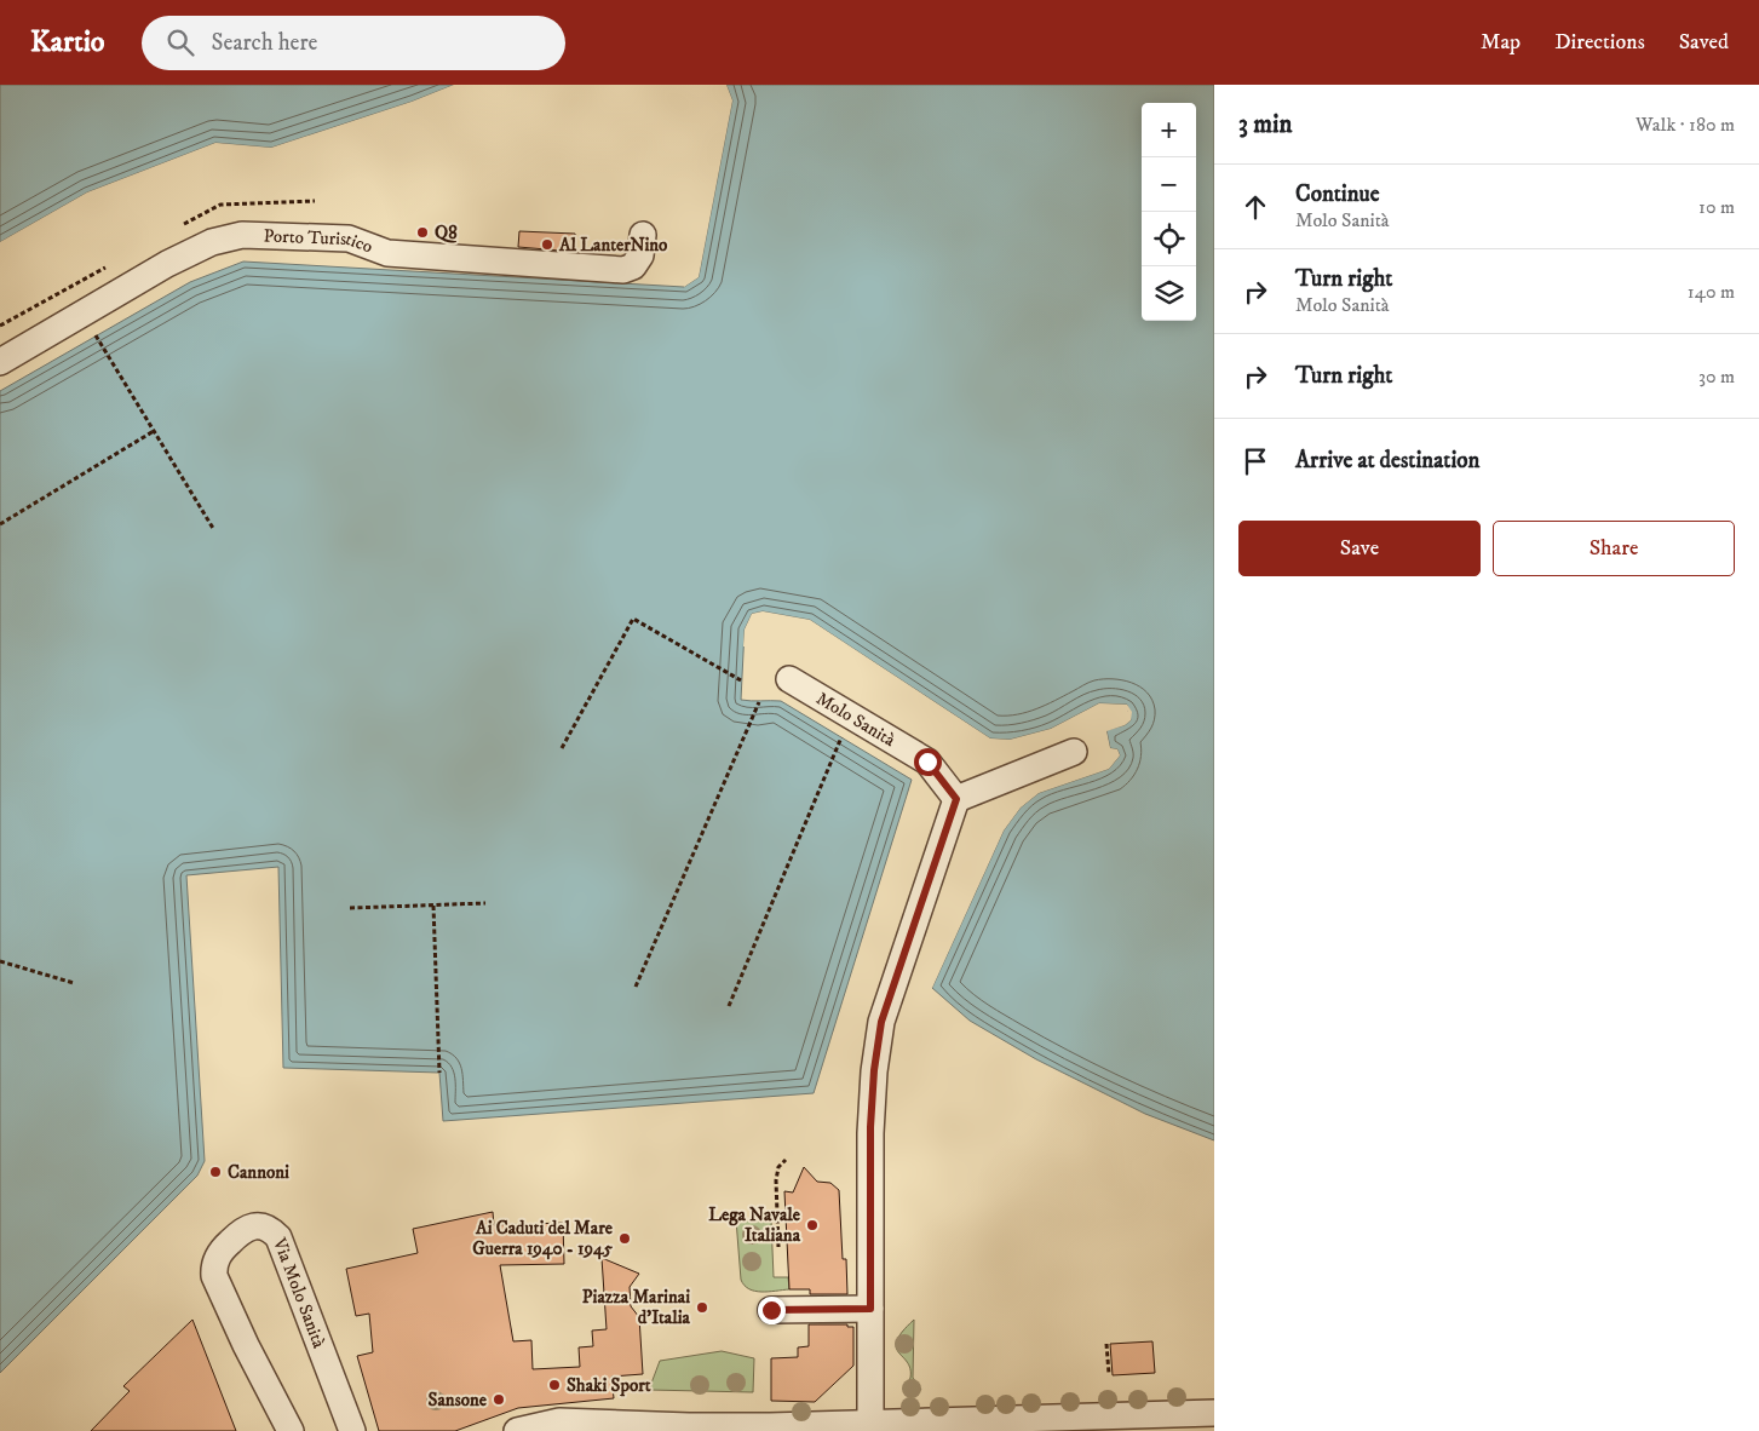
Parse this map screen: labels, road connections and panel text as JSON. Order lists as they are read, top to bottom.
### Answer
{
  "streets": {
    "street": ["Porto Turistico", "Molo Sanità", "Via Molo Sanità"]
  },
  "places": [
    "Q8",
    "Al LanterNino",
    "Cannoni",
    "Lega Navale Italiana",
    "Ai Caduti del Mare Guerra 1940 - 1945",
    "Piazza Marinai d'Italia",
    "Shaki Sport",
    "Sansone"
  ],
  "page": {
    "header": "Kartio",
    "search": "Search here",
    "nav": ["Map", "Directions", "Saved"],
    "heading": ["3 min", "Walk · 180 m"],
    "map_buttons": ["+", "−"],
    "list": [
      ["Continue", "Molo Sanità", "10 m"],
      ["Turn right", "Molo Sanità", "140 m"],
      ["Turn right", "30 m"],
      "Arrive at destination"
    ],
    "buttons": ["Save", "Share"]
  }
}
